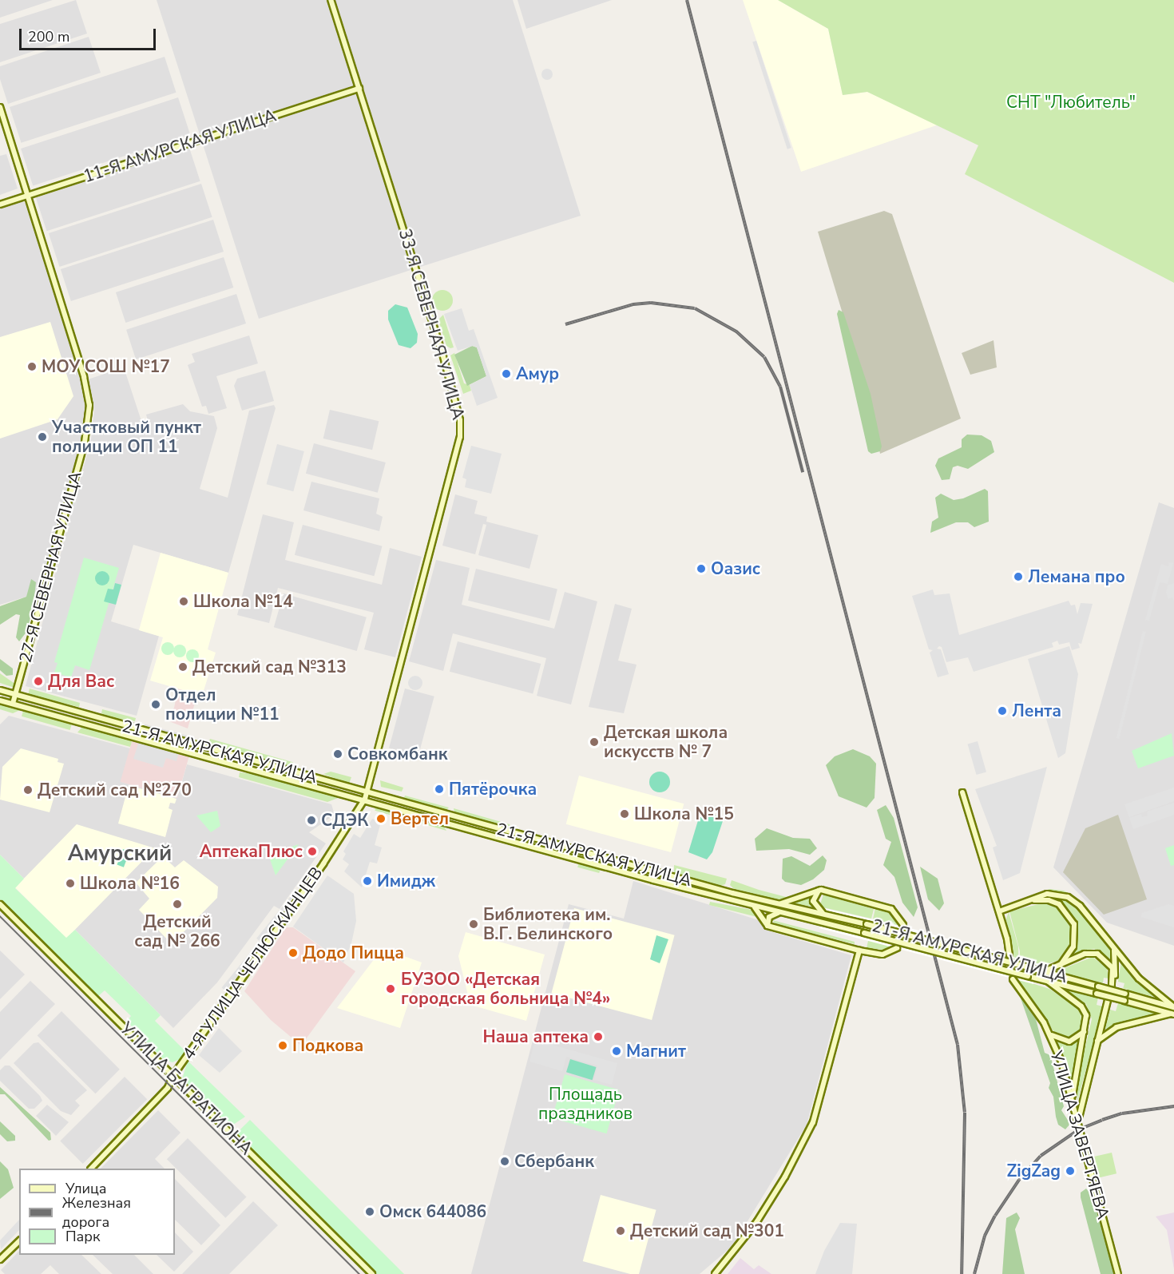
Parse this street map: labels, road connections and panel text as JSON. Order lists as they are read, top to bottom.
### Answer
{
  "streets": {
    "main road": [
      "11-Я АМУРСКАЯ УЛИЦА",
      "33-Я СЕВЕРНАЯ УЛИЦА",
      "27-Я СЕВЕРНАЯ УЛИЦА",
      "21-Я АМУРСКАЯ УЛИЦА",
      "4-Я УЛИЦА ЧЕЛЮСКИНЦЕВ",
      "УЛИЦА БАГРАТИОНА",
      "УЛИЦА ЗАВЕРТЯЕВА"
    ]
  },
  "crossings": [
    ["11-Я АМУРСКАЯ УЛИЦА", "33-Я СЕВЕРНАЯ УЛИЦА"],
    ["11-Я АМУРСКАЯ УЛИЦА", "27-Я СЕВЕРНАЯ УЛИЦА"],
    ["33-Я СЕВЕРНАЯ УЛИЦА", "21-Я АМУРСКАЯ УЛИЦА"],
    ["33-Я СЕВЕРНАЯ УЛИЦА", "4-Я УЛИЦА ЧЕЛЮСКИНЦЕВ"],
    ["27-Я СЕВЕРНАЯ УЛИЦА", "21-Я АМУРСКАЯ УЛИЦА"],
    ["21-Я АМУРСКАЯ УЛИЦА", "4-Я УЛИЦА ЧЕЛЮСКИНЦЕВ"],
    ["4-Я УЛИЦА ЧЕЛЮСКИНЦЕВ", "УЛИЦА БАГРАТИОНА"]
  ],
  "districts": ["Амурский"],
  "parks": ["СНТ \"Любитель\"", "Площадь праздников"],
  "places": [
    "МОУ СОШ №17",
    "Амур",
    "Участковый пункт полиции ОП 11",
    "Оазис",
    "Лемана про",
    "Школа №14",
    "Детский сад №313",
    "Для Вас",
    "Отдел полиции №11",
    "Лента",
    "Детская школа искусств № 7",
    "Совкомбанк",
    "Пятёрочка",
    "Детский сад №270",
    "Школа №15",
    "Вертел",
    "СДЭК",
    "АптекаПлюс",
    "Имидж",
    "Школа №16",
    "Детский сад № 266",
    "Библиотека им. В.Г. Белинского",
    "Додо Пицца",
    "БУЗОО «Детская городская больница №4»",
    "Наша аптека",
    "Подкова",
    "Магнит",
    "Сбербанк",
    "ZigZag",
    "Омск 644086",
    "Детский сад №301"
  ],
  "legend": ["Улица", "Железная дорога", "Парк"],
  "scale_bar": "200 m"
}
